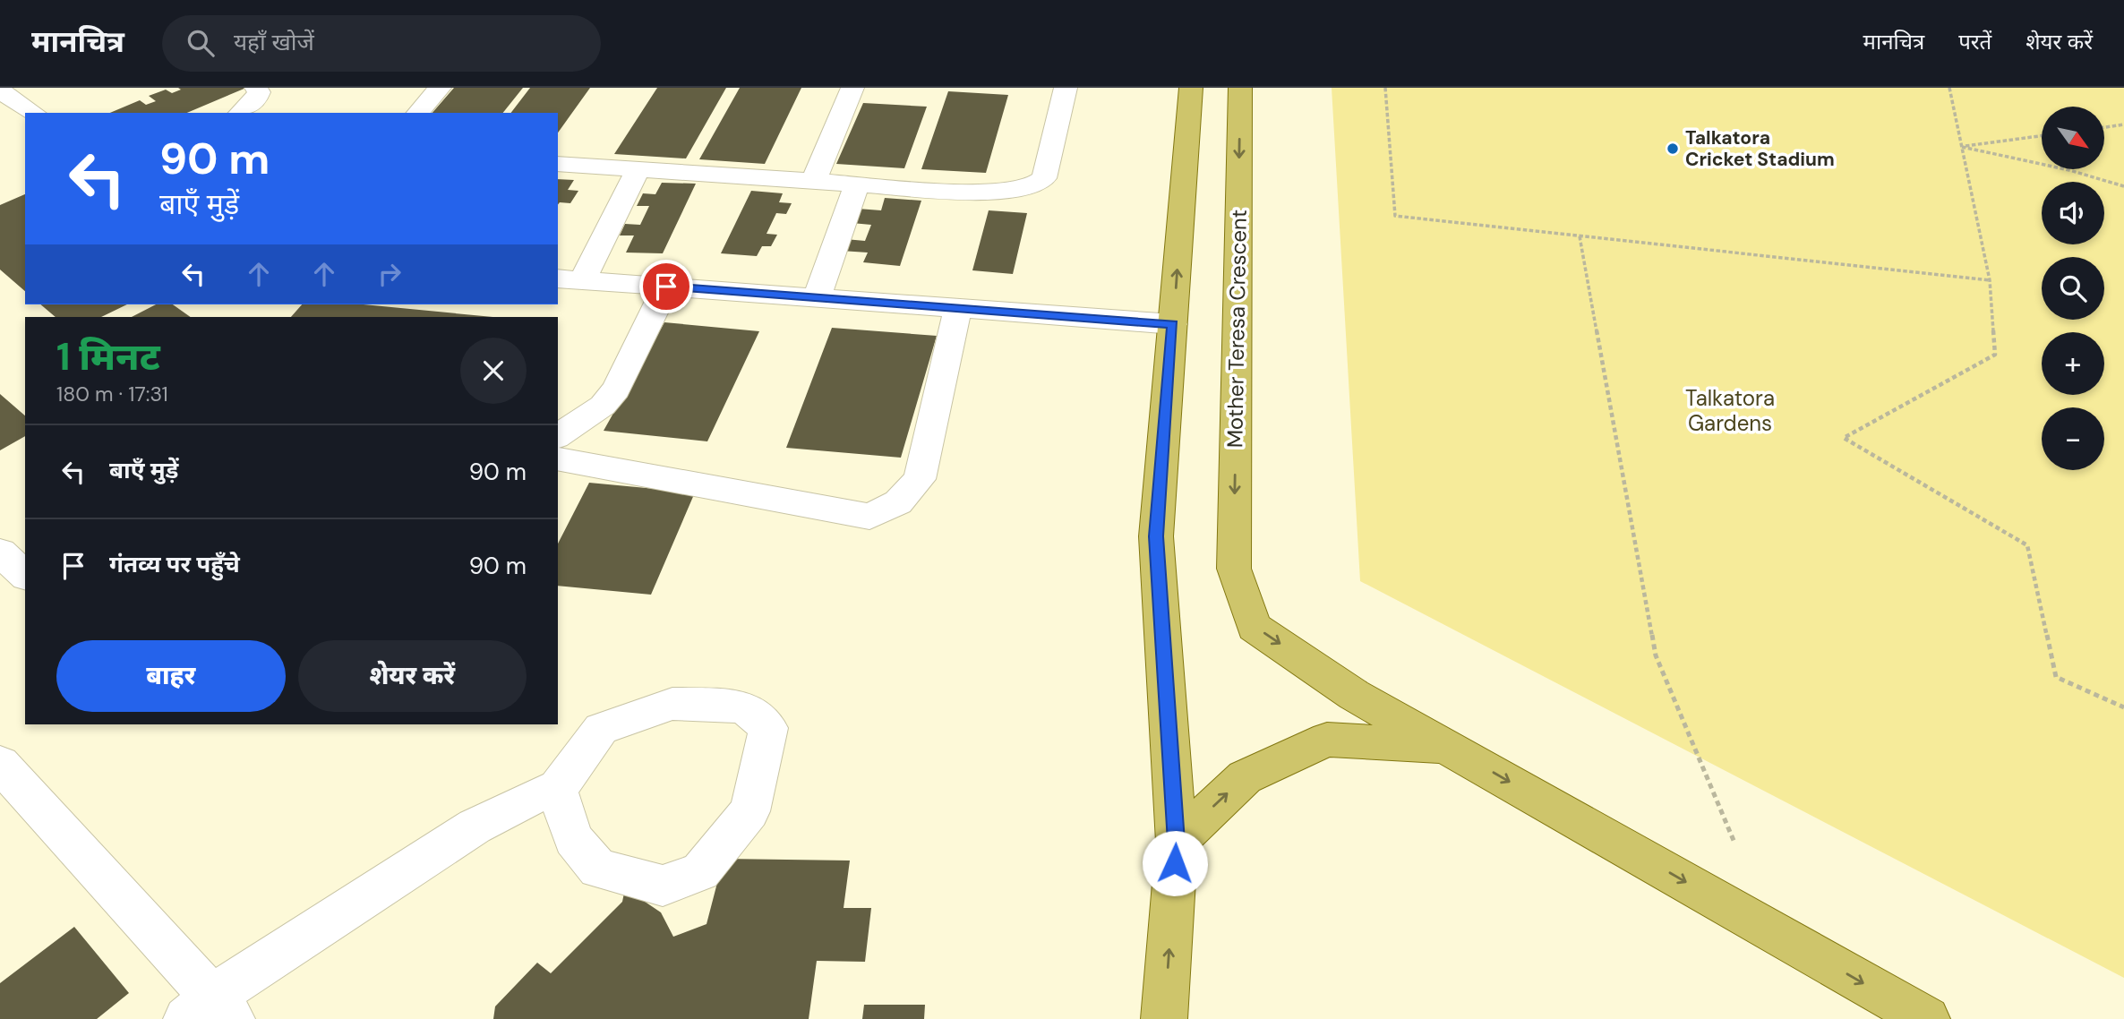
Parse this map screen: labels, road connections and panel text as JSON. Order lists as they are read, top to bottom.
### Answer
{
  "streets": {
    "main road": ["Mother Teresa Crescent"]
  },
  "parks": ["Talkatora Gardens"],
  "places": ["Talkatora Cricket Stadium"],
  "north": "bottom right",
  "page": {
    "header": "मानचित्र",
    "search": "यहाँ खोजें",
    "nav": ["मानचित्र", "परतें", "शेयर करें"],
    "map_buttons": ["+", "−"],
    "turn": ["90 m", "बाएँ मुड़ें"],
    "heading": ["1 मिनट", "180 m · 17:31"],
    "list": [
      {
        "name": "बाएँ मुड़ें",
        "value": "90 m"
      },
      {
        "name": "गंतव्य पर पहुँचे",
        "value": "90 m"
      }
    ],
    "buttons": ["बाहर", "शेयर करें"]
  }
}
